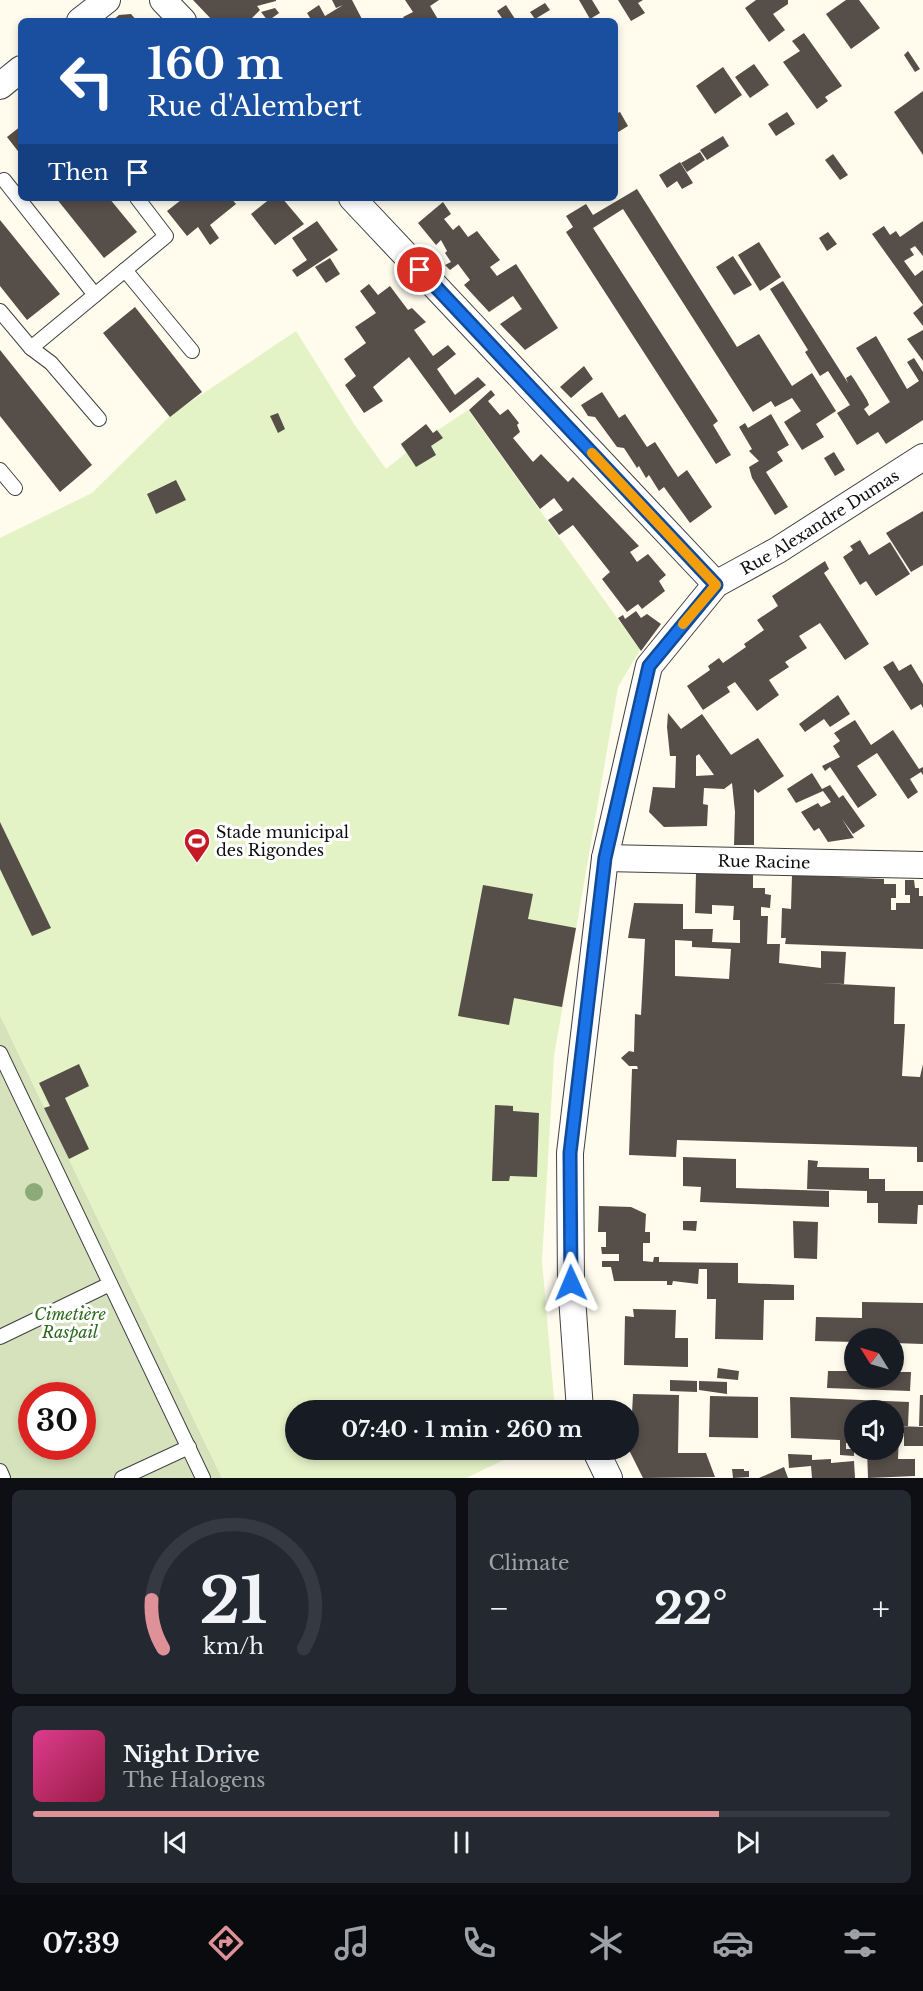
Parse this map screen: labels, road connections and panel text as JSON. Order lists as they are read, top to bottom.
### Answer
{
  "streets": {
    "street": ["Rue Alexandre Dumas", "Rue Racine"]
  },
  "parks": ["Cimetière Raspail"],
  "places": {
    "sports": ["Stade municipal des Rigondes"]
  },
  "north": "top left",
  "page": {
    "turn": ["160 m", "Rue d'Alembert"],
    "then": "Then",
    "limit": "30",
    "trip": "07:40 · 1 min · 260 m",
    "tile": "Climate",
    "heat": ["−", "22°", "+"],
    "song": ["Night Drive", "The Halogens"],
    "tabs": "07:39",
    "gauge": ["21", "km/h"]
  }
}
